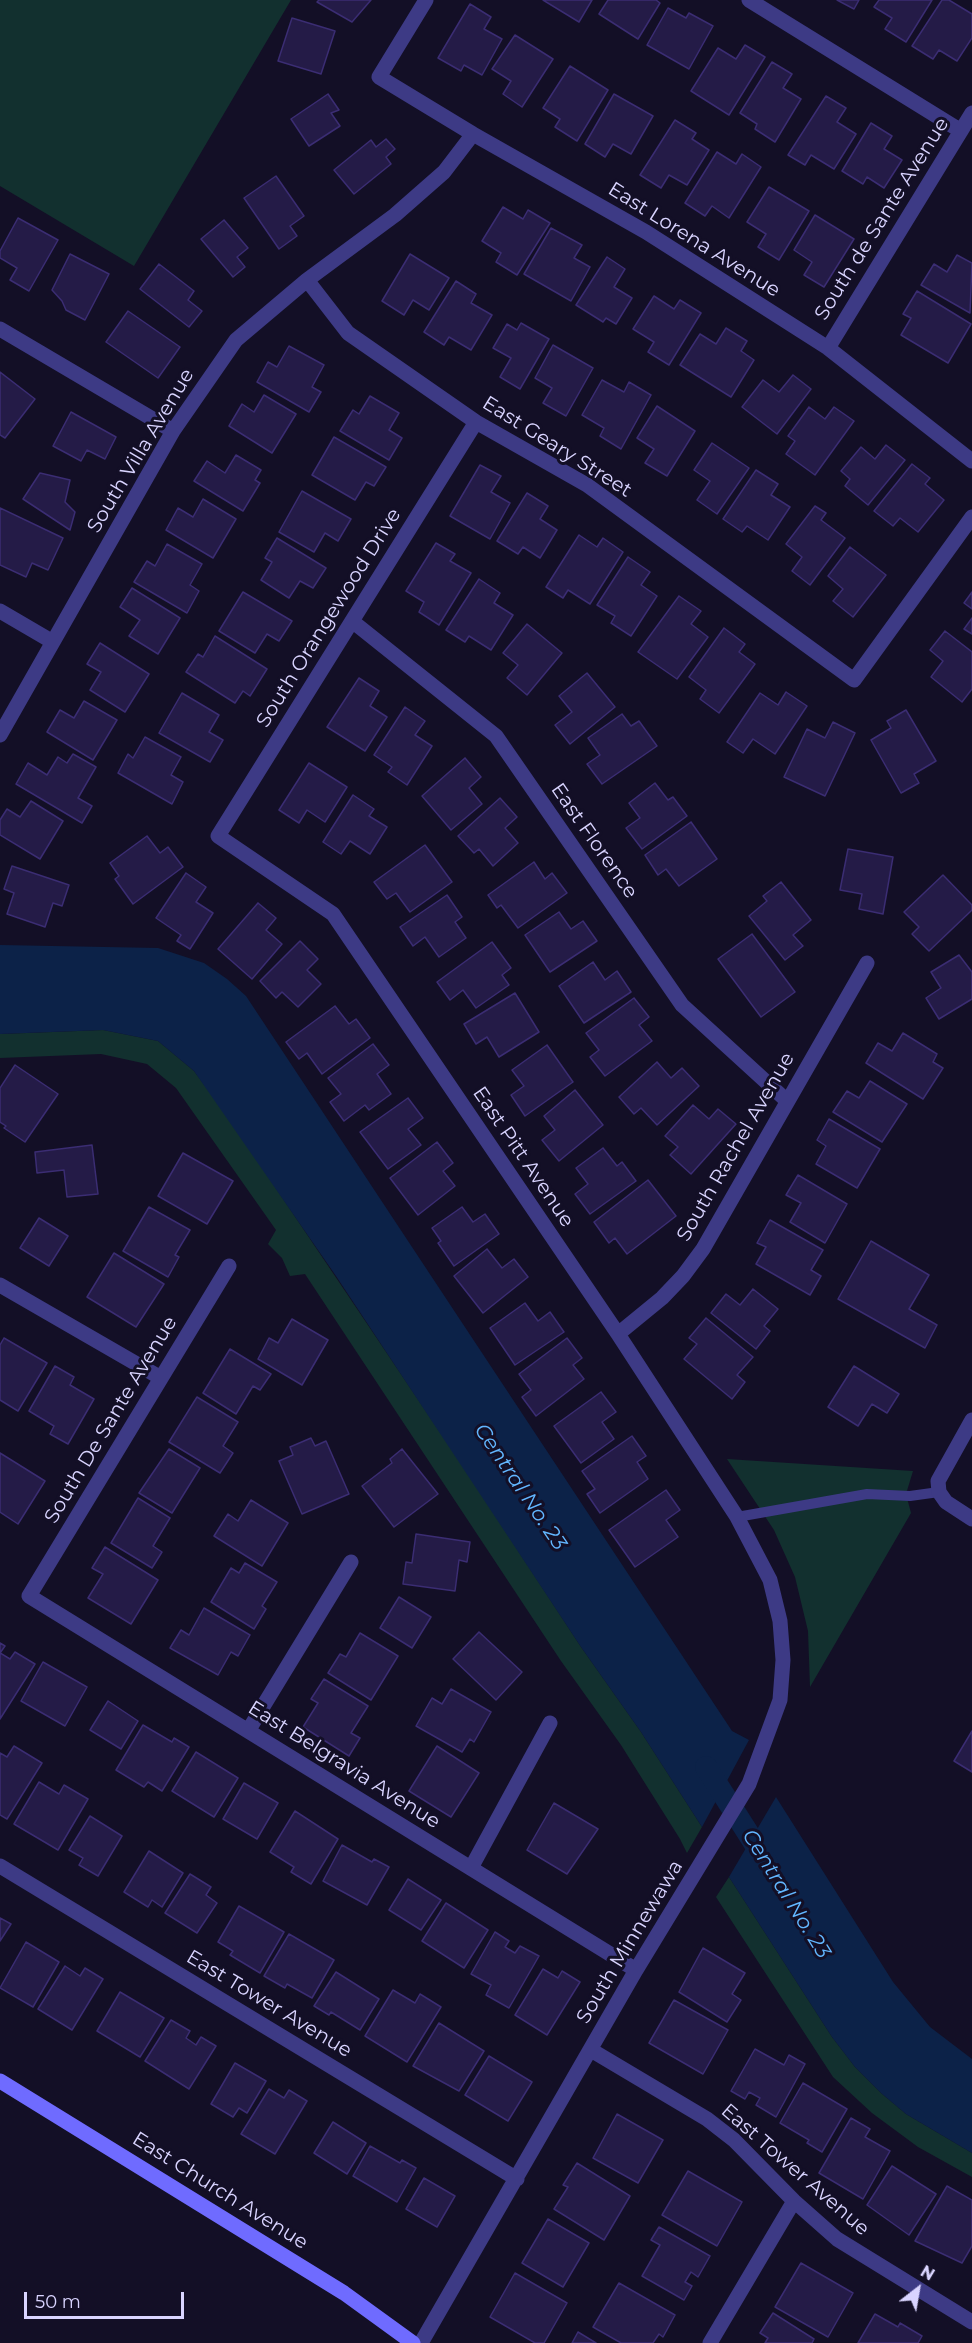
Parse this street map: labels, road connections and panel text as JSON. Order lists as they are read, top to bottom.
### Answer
{
  "streets": {
    "street": [
      "South de Sante Avenue",
      "East Lorena Avenue",
      "East Geary Street",
      "South Villa Avenue",
      "South Orangewood Drive",
      "East Florence",
      "South Rachel Avenue",
      "East Pitt Avenue",
      "South De Sante Avenue",
      "East Belgravia Avenue",
      "South Minnewawa",
      "East Tower Avenue",
      "East Church Avenue"
    ]
  },
  "crossings": [
    ["South de Sante Avenue", "East Lorena Avenue"],
    ["East Lorena Avenue", "South Villa Avenue"],
    ["East Geary Street", "South Villa Avenue"],
    ["East Geary Street", "South Orangewood Drive"],
    ["South Orangewood Drive", "East Florence"],
    ["South Orangewood Drive", "East Pitt Avenue"],
    ["East Florence", "South Rachel Avenue"],
    ["South Rachel Avenue", "East Pitt Avenue"],
    ["East Pitt Avenue", "South Minnewawa"],
    ["South De Sante Avenue", "East Belgravia Avenue"],
    ["East Belgravia Avenue", "South Minnewawa"],
    ["South Minnewawa", "East Tower Avenue"]
  ],
  "water": ["Central No. 23"],
  "scale_bar": "50 m",
  "north": "top right"
}
